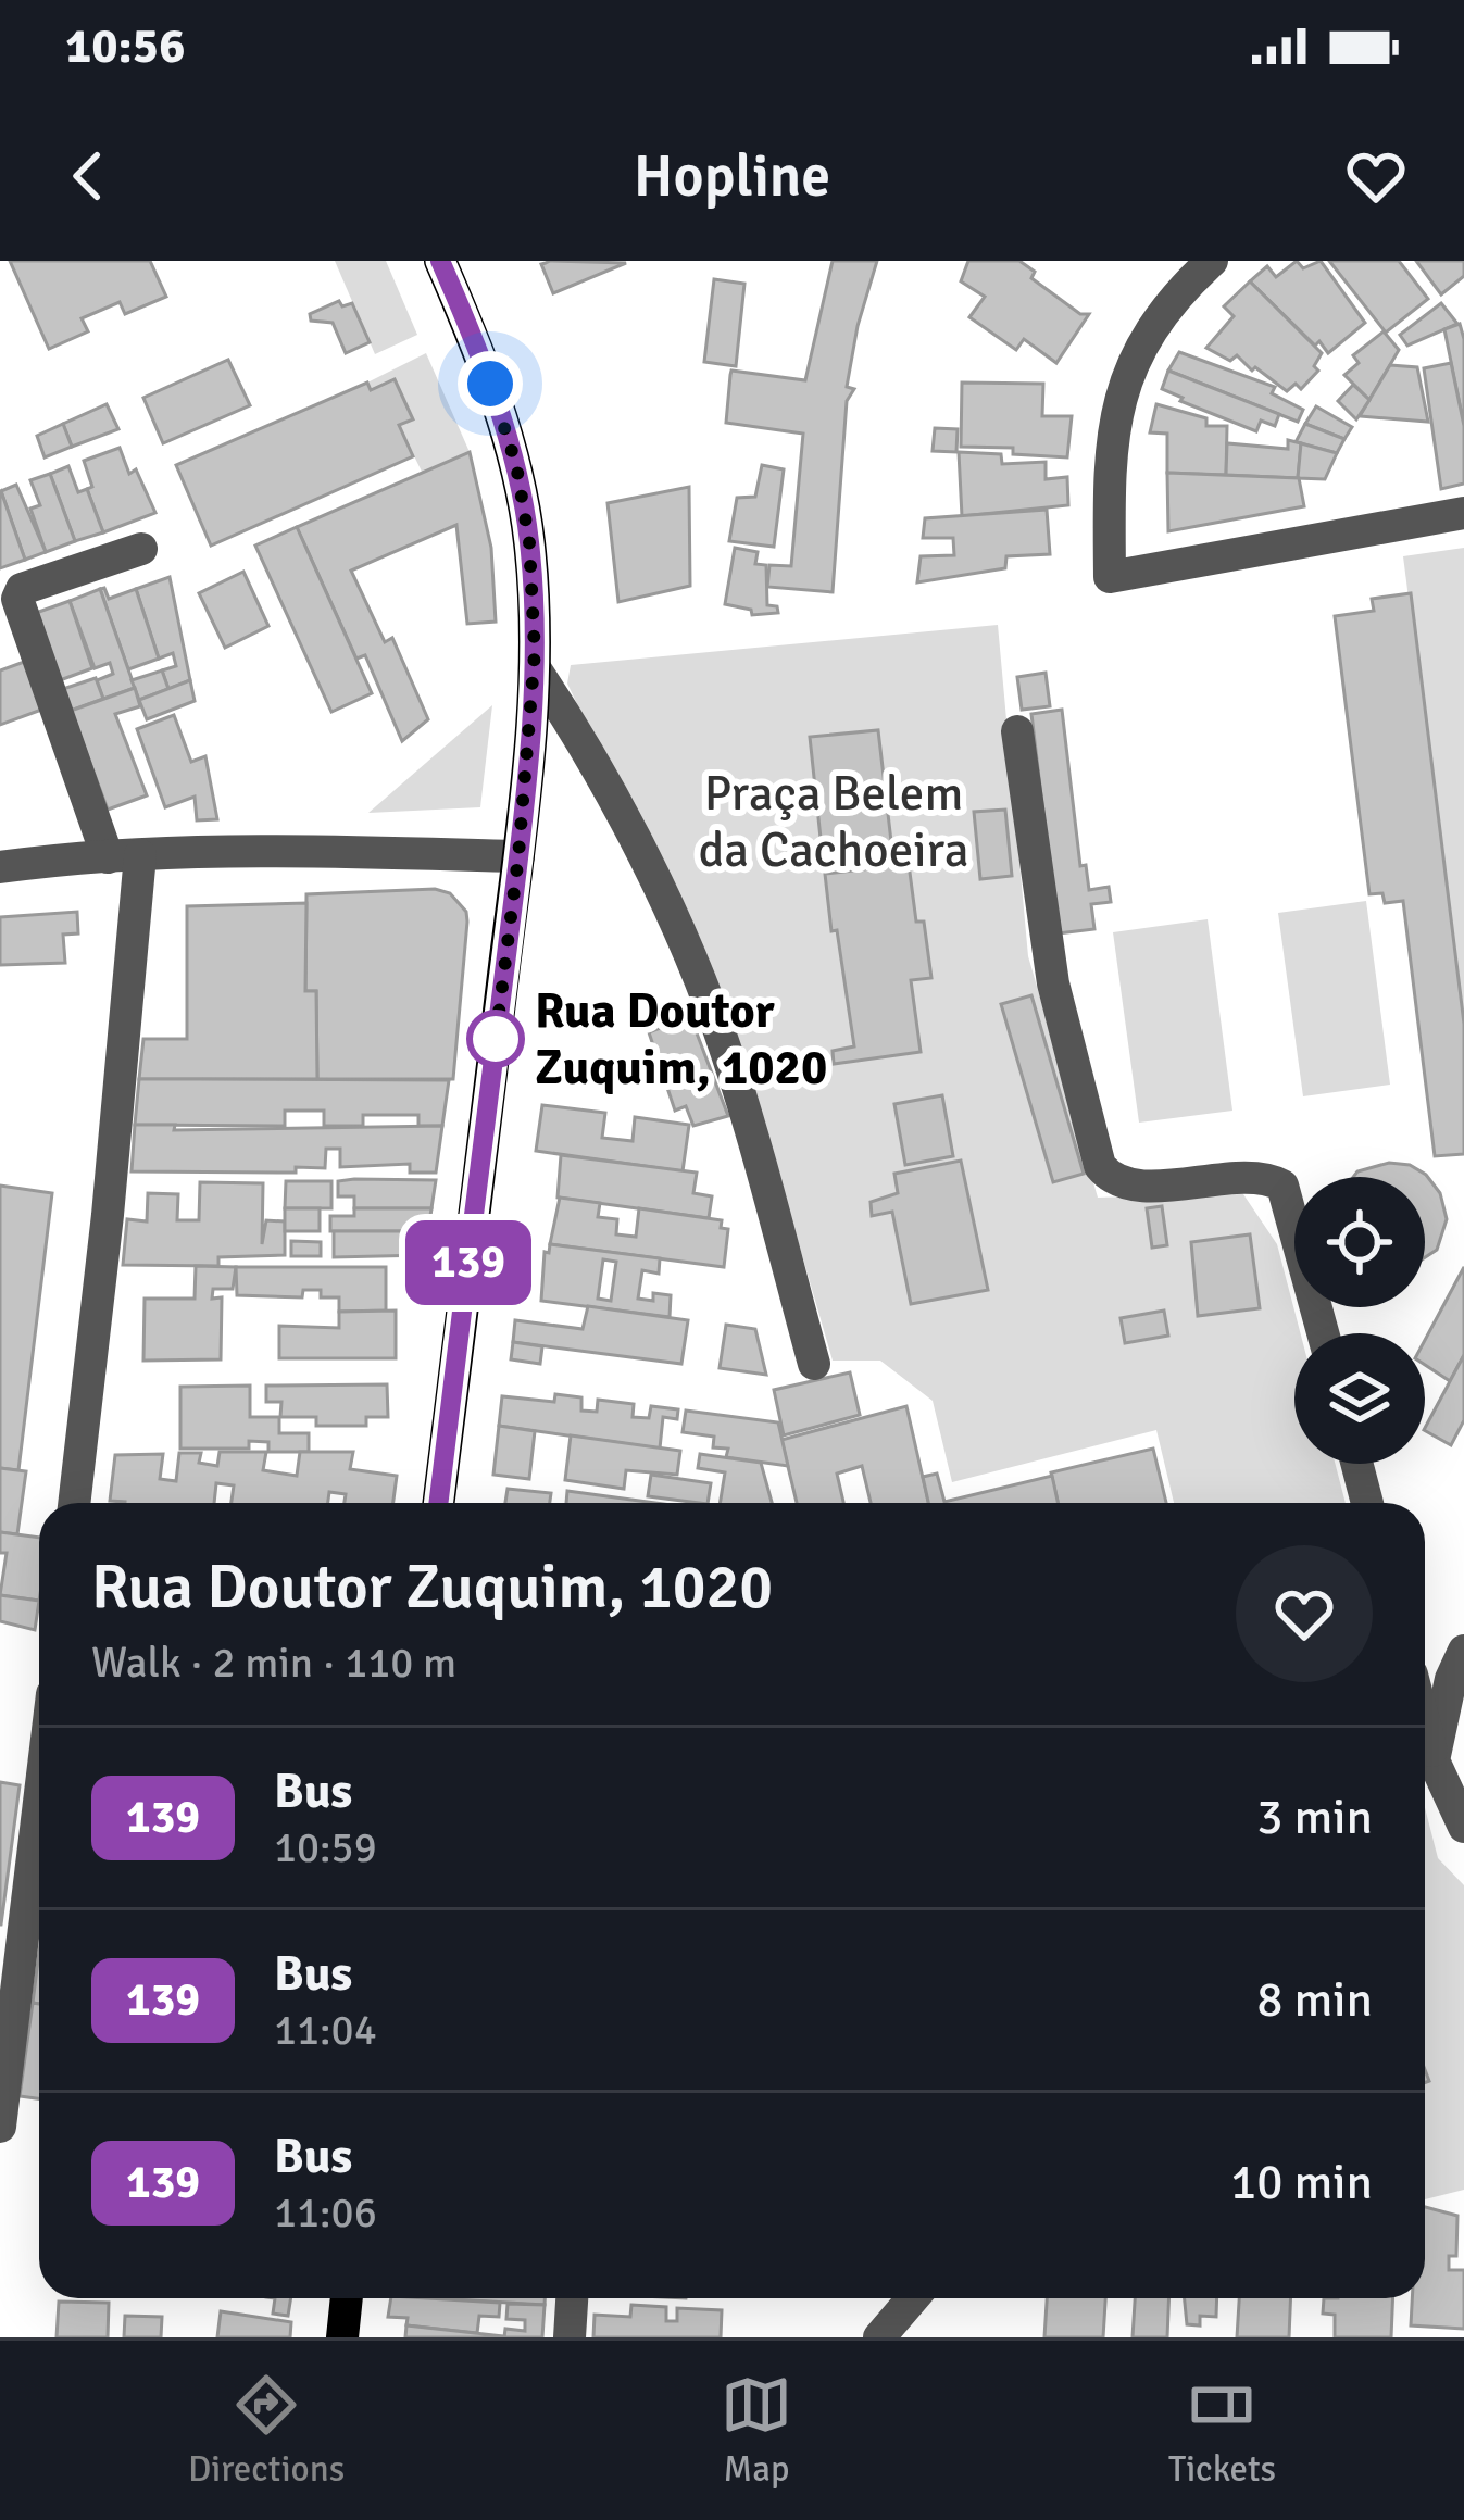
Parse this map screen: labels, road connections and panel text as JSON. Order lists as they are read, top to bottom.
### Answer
{
  "parks": ["Praça Belem da Cachoeira"],
  "places": ["Rua Doutor Zuquim, 1020"],
  "lines": ["bus line 139"],
  "page": {
    "status": "10:56",
    "header": "Hopline",
    "on_map": "139",
    "heading": ["Rua Doutor Zuquim, 1020", "Walk · 2 min · 110 m"],
    "list": [
      {
        "mark": "139",
        "name": "Bus",
        "note": "10:59",
        "value": "3 min"
      },
      {
        "mark": "139",
        "name": "Bus",
        "note": "11:04",
        "value": "8 min"
      },
      {
        "mark": "139",
        "name": "Bus",
        "note": "11:06",
        "value": "10 min"
      }
    ],
    "tabs": ["Directions", "Map", "Tickets"]
  }
}
